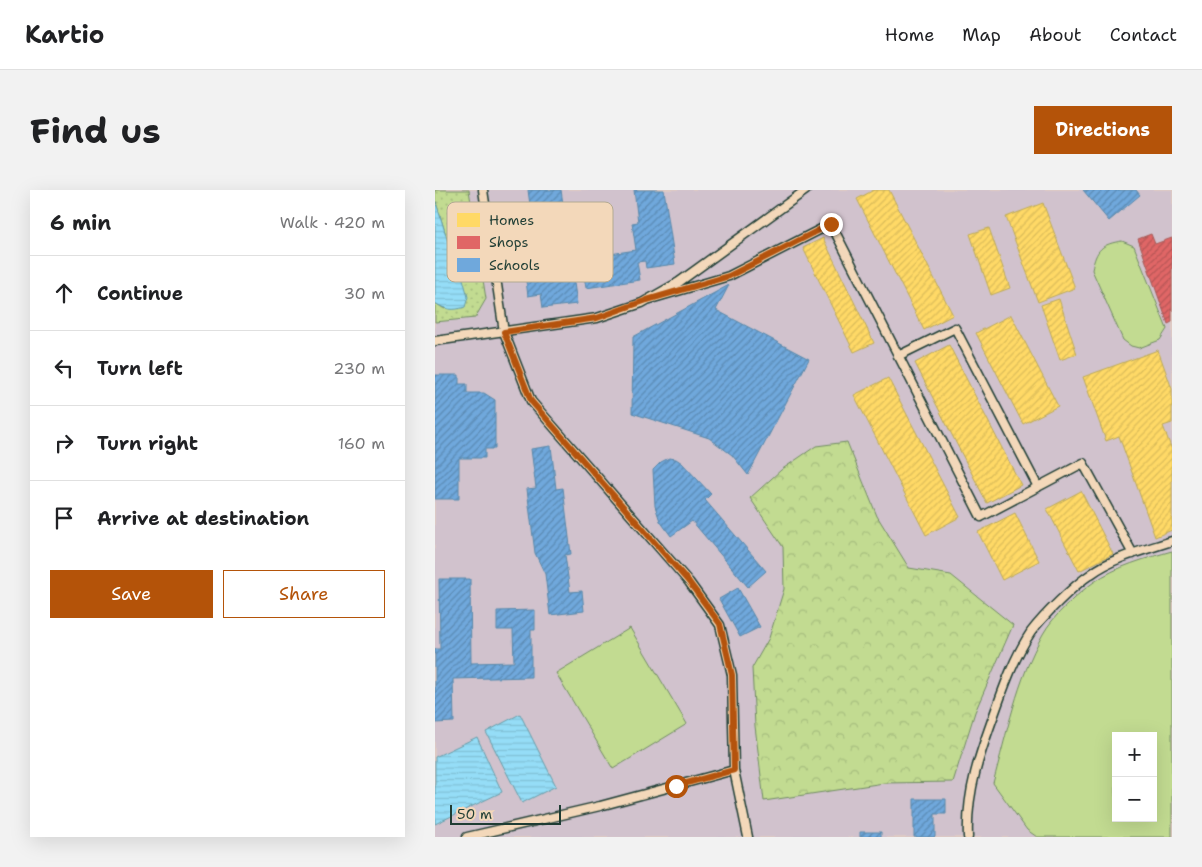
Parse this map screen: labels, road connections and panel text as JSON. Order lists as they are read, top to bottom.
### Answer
{
  "legend": ["Homes", "Shops", "Schools"],
  "scale_bar": "50 m",
  "page": {
    "header": "Kartio",
    "nav": [
      "Home",
      "Map",
      "About",
      "Contact"
    ],
    "buttons": [
      "Directions",
      ["Save", "Share"]
    ],
    "title": "Find us",
    "heading": ["6 min", "Walk · 420 m"],
    "list": [
      ["Continue", "30 m"],
      ["Turn left", "230 m"],
      ["Turn right", "160 m"],
      "Arrive at destination"
    ],
    "map_buttons": ["+", "−"],
    "scale": "50 m"
  }
}
